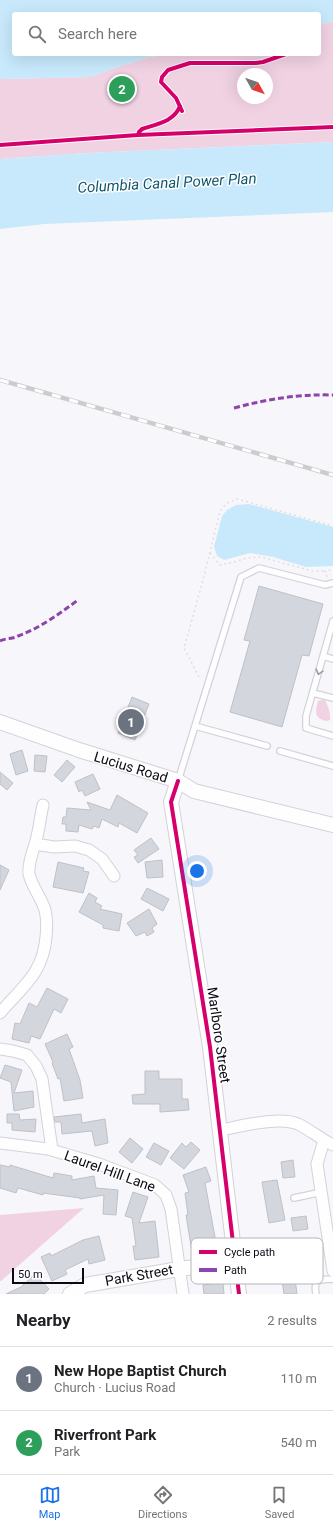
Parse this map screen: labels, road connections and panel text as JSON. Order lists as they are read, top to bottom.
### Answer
{
  "streets": {
    "street": [
      "Lucius Road",
      "Marlboro Street",
      "Laurel Hill Lane",
      "Park Street"
    ]
  },
  "crossings": [
    ["Lucius Road", "Marlboro Street"],
    ["Laurel Hill Lane", "Park Street"]
  ],
  "water": ["Columbia Canal Power Plan"],
  "legend": ["Cycle path", "Path"],
  "scale_bar": "50 m",
  "north": "bottom right",
  "page": {
    "search": "Search here",
    "pins": ["2", "1"],
    "scale": "50 m",
    "heading": ["Nearby", "2 results"],
    "list": [
      {
        "mark": "1",
        "name": "New Hope Baptist Church",
        "note": "Church · Lucius Road",
        "value": "110 m"
      },
      {
        "mark": "2",
        "name": "Riverfront Park",
        "note": "Park",
        "value": "540 m"
      }
    ],
    "nav": ["Map", "Directions", "Saved"]
  }
}
